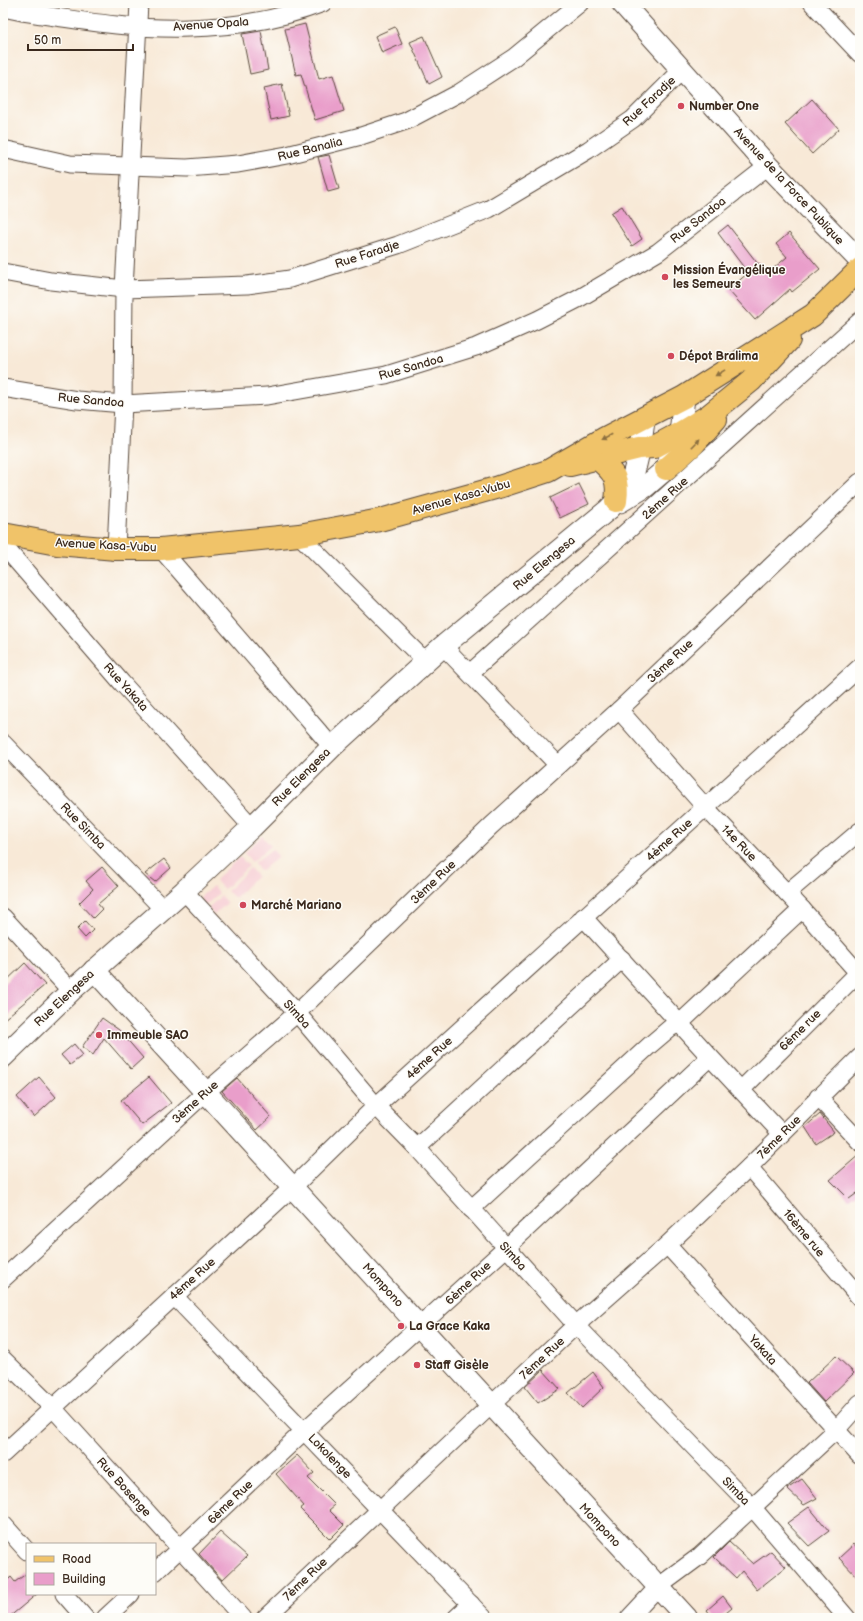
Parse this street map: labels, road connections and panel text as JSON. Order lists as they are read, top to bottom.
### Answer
{
  "streets": {
    "main road": ["Avenue Kasa-Vubu"],
    "street": [
      "Avenue Opala",
      "Rue Faradje",
      "Rue Banalia",
      "Avenue de la Force Publique",
      "Rue Sandoa",
      "2ème Rue",
      "Rue Elengesa",
      "3ème Rue",
      "Rue Yakata",
      "Rue Simba",
      "4ème Rue",
      "14e Rue",
      "Simba",
      "6ème rue",
      "7ème Rue",
      "16ème rue",
      "6ème Rue",
      "Mompono",
      "Yakata",
      "Lokolenge",
      "Rue Bosenge"
    ]
  },
  "crossings": [
    ["Rue Faradje", "Avenue de la Force Publique"],
    ["Avenue de la Force Publique", "Rue Sandoa"],
    ["Rue Elengesa", "Rue Yakata"],
    ["Rue Elengesa", "Rue Simba"],
    ["Rue Elengesa", "Simba"],
    ["Rue Elengesa", "Mompono"],
    ["3ème Rue", "14e Rue"],
    ["3ème Rue", "Simba"],
    ["3ème Rue", "Mompono"],
    ["4ème Rue", "14e Rue"],
    ["4ème Rue", "Simba"],
    ["4ème Rue", "Mompono"],
    ["4ème Rue", "Lokolenge"],
    ["4ème Rue", "Rue Bosenge"],
    ["14e Rue", "6ème rue"],
    ["Simba", "7ème Rue"],
    ["Simba", "6ème Rue"],
    ["7ème Rue", "16ème rue"],
    ["7ème Rue", "Mompono"],
    ["7ème Rue", "Yakata"],
    ["7ème Rue", "Lokolenge"],
    ["6ème Rue", "Mompono"],
    ["6ème Rue", "Lokolenge"],
    ["6ème Rue", "Rue Bosenge"]
  ],
  "places": [
    "Number One",
    "Mission Évangélique les Semeurs",
    "Dépot Bralima",
    "Marché Mariano",
    "Immeuble SAO",
    "La Grace Kaka",
    "Staff Gisèle"
  ],
  "legend": ["Road", "Building"],
  "scale_bar": "50 m"
}
